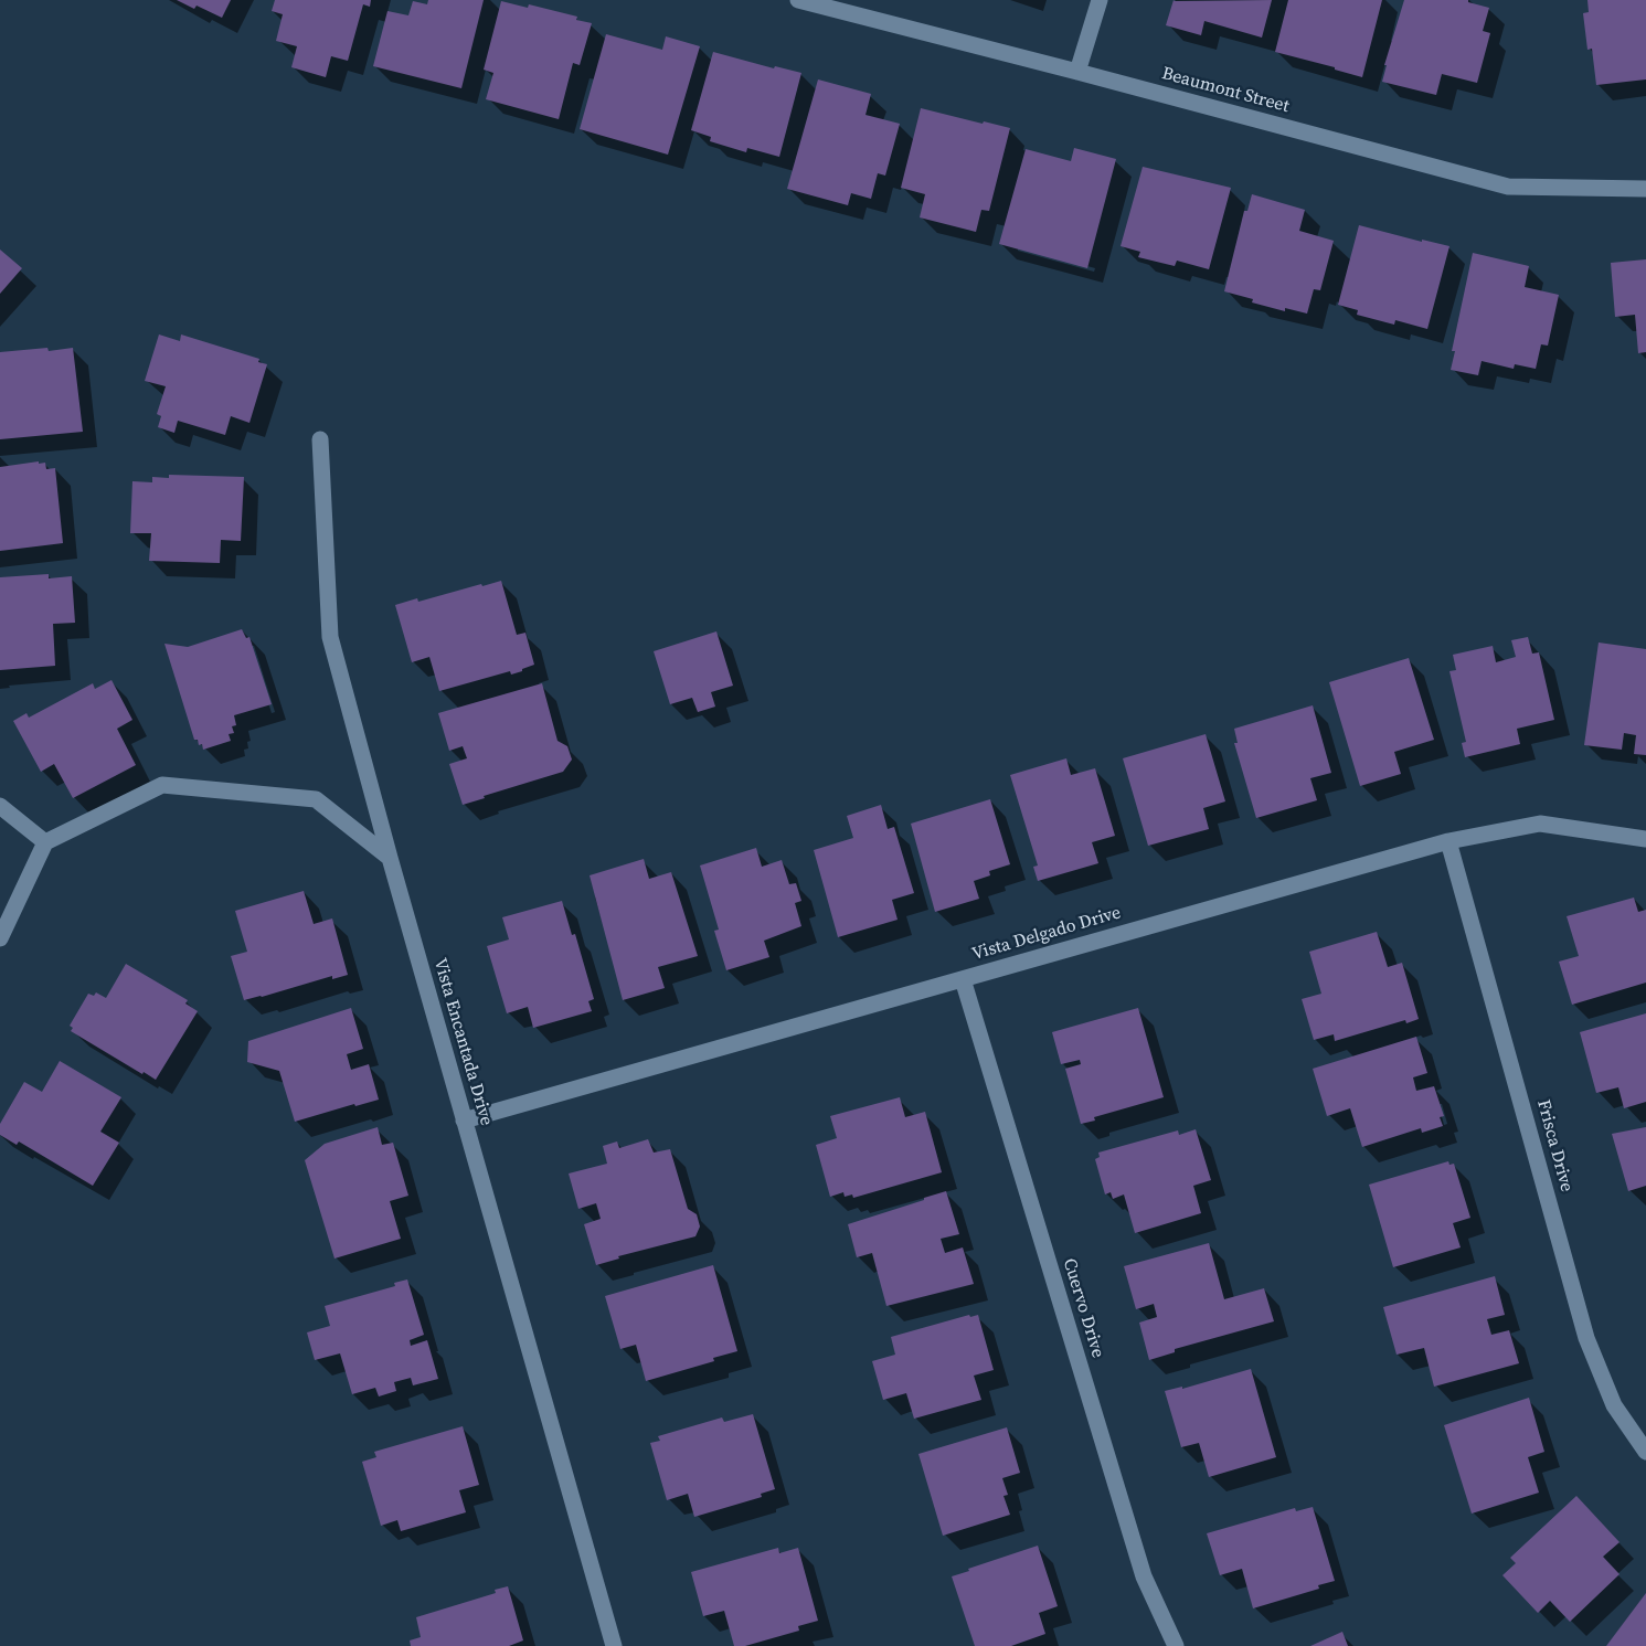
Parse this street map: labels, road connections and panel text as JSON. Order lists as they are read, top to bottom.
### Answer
{
  "streets": {
    "street": [
      "Beaumont Street",
      "Vista Delgado Drive",
      "Vista Encantada Drive",
      "Frisca Drive",
      "Cuervo Drive"
    ]
  },
  "crossings": [
    ["Vista Delgado Drive", "Vista Encantada Drive"],
    ["Vista Delgado Drive", "Frisca Drive"],
    ["Vista Delgado Drive", "Cuervo Drive"]
  ]
}
